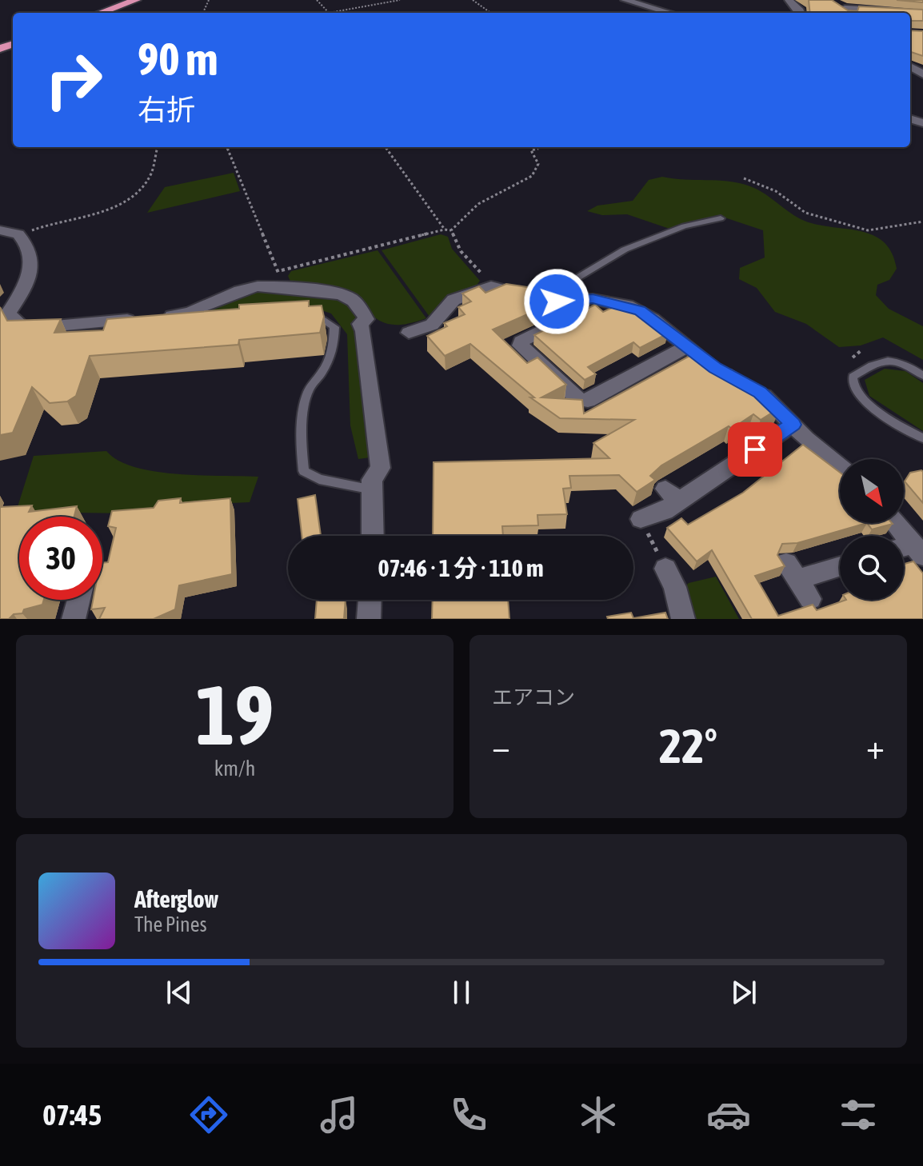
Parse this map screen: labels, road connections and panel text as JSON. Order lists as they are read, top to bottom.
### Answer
{
  "north": "bottom right",
  "page": {
    "turn": ["90 m", "右折"],
    "limit": "30",
    "trip": "07:46 · 1 分 · 110 m",
    "tile": [
      ["19", "km/h"],
      "エアコン"
    ],
    "heat": ["−", "22°", "+"],
    "song": ["Afterglow", "The Pines"],
    "tabs": "07:45"
  }
}
